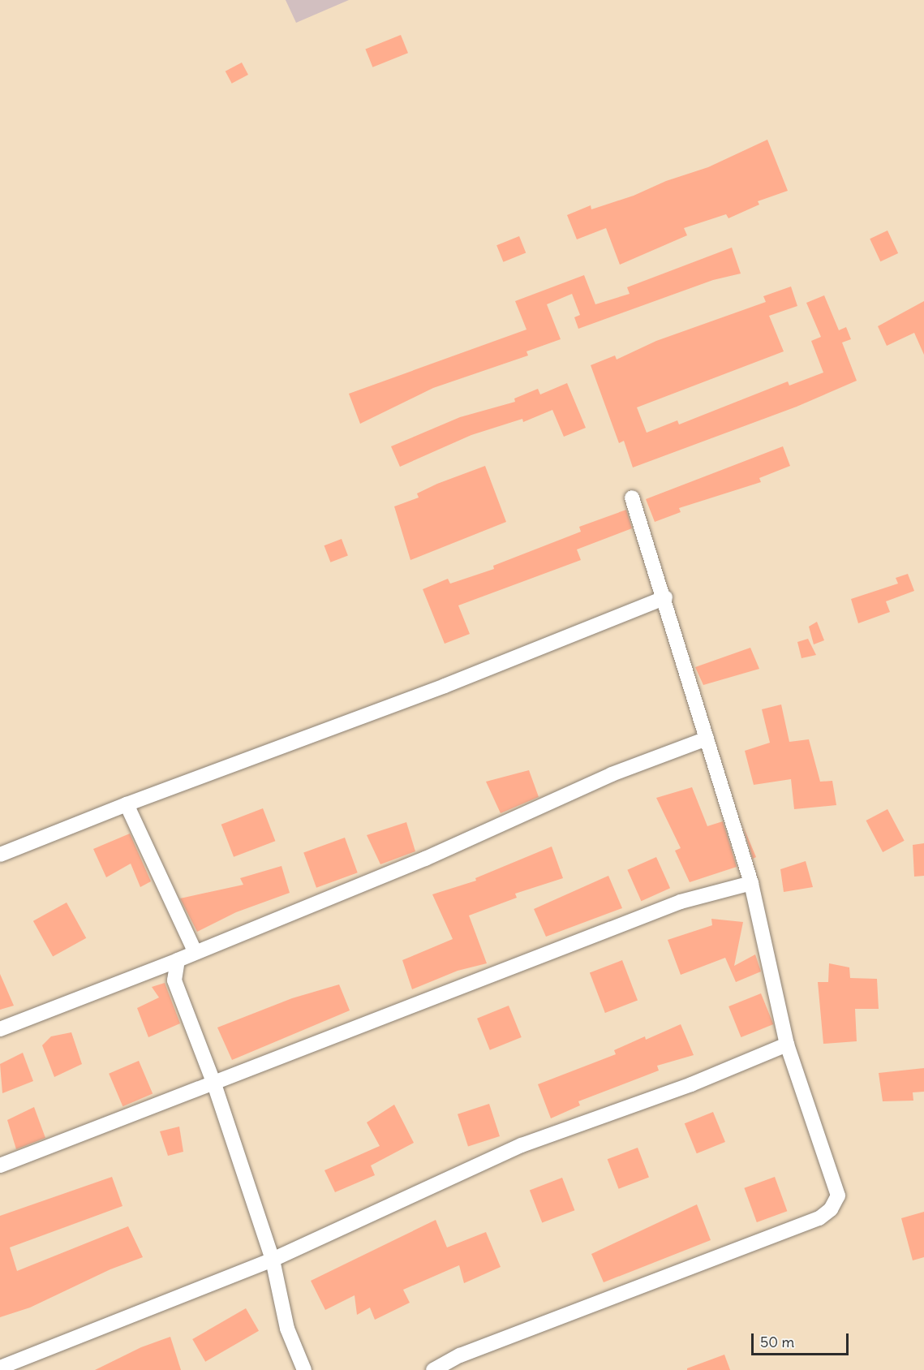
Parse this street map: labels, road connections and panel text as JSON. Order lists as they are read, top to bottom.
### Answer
{
  "scale_bar": "50 m"
}
